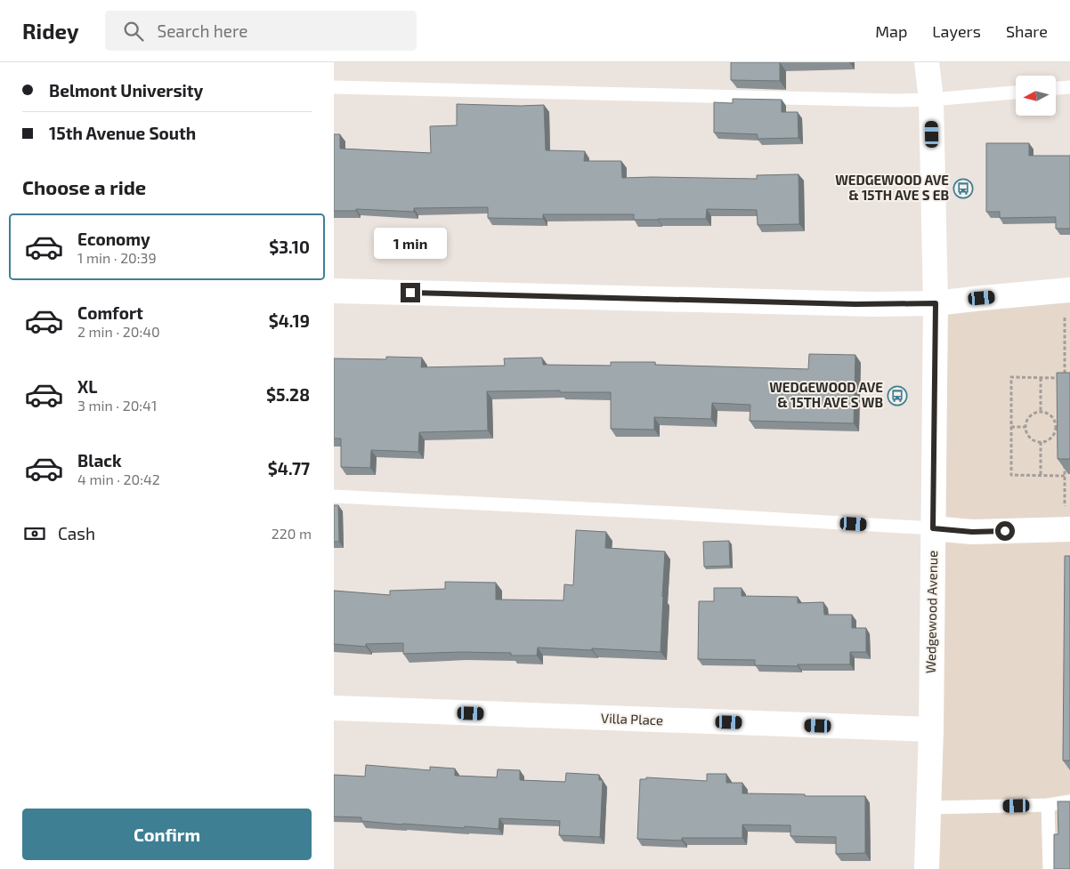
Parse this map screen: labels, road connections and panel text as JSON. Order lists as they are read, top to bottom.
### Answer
{
  "streets": {
    "street": ["Wedgewood Avenue", "Villa Place"]
  },
  "crossings": [
    ["Wedgewood Avenue", "Villa Place"]
  ],
  "places": {
    "bus stop": ["WEDGEWOOD AVE & 15TH AVE S EB", "WEDGEWOOD AVE & 15TH AVE S WB"]
  },
  "north": "left",
  "page": {
    "header": "Ridey",
    "search": "Search here",
    "nav": ["Map", "Layers", "Share"],
    "banner": ["Belmont University", "15th Avenue South"],
    "heading": "Choose a ride",
    "list": [
      {
        "name": "Economy",
        "note": "1 min · 20:39",
        "value": "$3.10"
      },
      {
        "name": "Comfort",
        "note": "2 min · 20:40",
        "value": "$4.19"
      },
      {
        "name": "XL",
        "note": "3 min · 20:41",
        "value": "$5.28"
      },
      {
        "name": "Black",
        "note": "4 min · 20:42",
        "value": "$4.77"
      }
    ],
    "bubble": "1 min",
    "pay": ["Cash", "220 m"],
    "buttons": "Confirm"
  }
}
